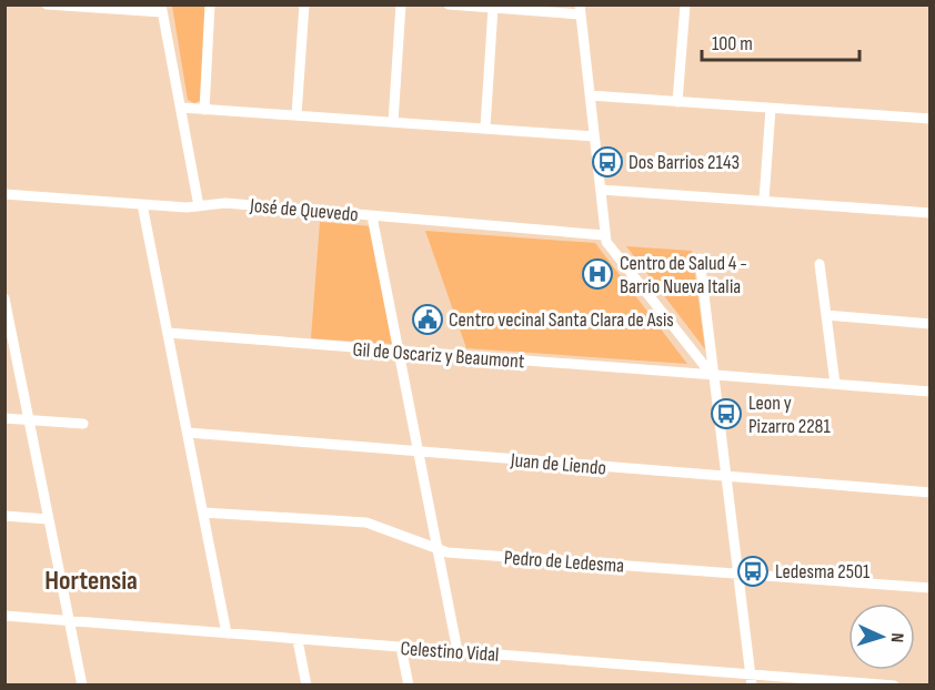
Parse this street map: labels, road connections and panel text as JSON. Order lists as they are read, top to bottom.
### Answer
{
  "streets": {
    "street": [
      "José de Quevedo",
      "Gil de Oscariz y Beaumont",
      "Juan de Liendo",
      "Pedro de Ledesma",
      "Celestino Vidal"
    ]
  },
  "districts": ["Hortensia"],
  "places": {
    "bus stop": ["Dos Barrios 2143", "Leon y Pizarro 2281", "Ledesma 2501"],
    "hospital": ["Centro de Salud 4 - Barrio Nueva Italia"],
    "public building": ["Centro vecinal Santa Clara de Asis"]
  },
  "scale_bar": "100 m",
  "north": "right"
}
